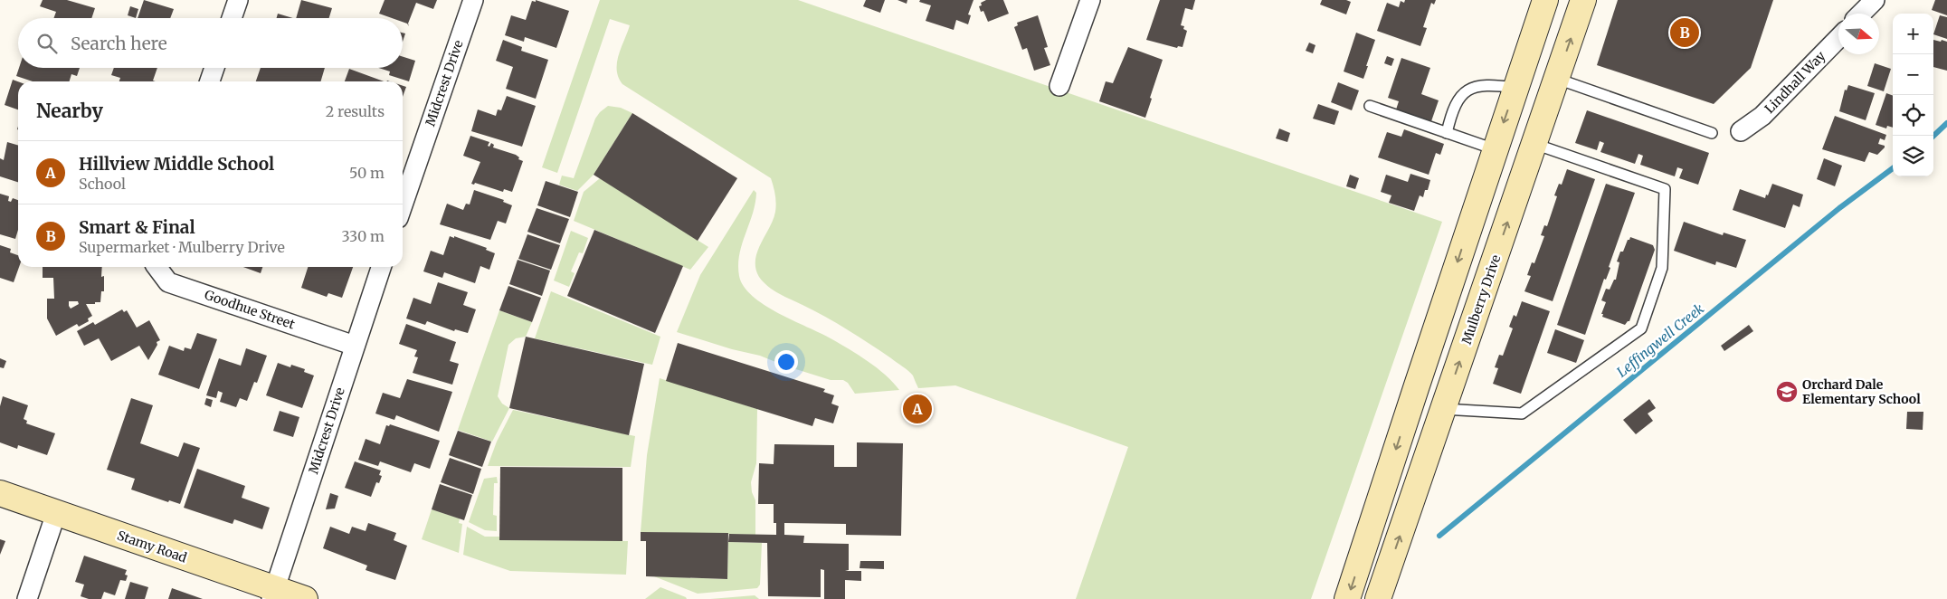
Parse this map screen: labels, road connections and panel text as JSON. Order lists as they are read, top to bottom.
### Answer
{
  "streets": {
    "street": [
      "Lindhall Way",
      "Midcrest Drive",
      "Mulberry Drive",
      "Goodhue Street",
      "Stamy Road"
    ]
  },
  "crossings": [
    ["Midcrest Drive", "Goodhue Street"],
    ["Midcrest Drive", "Stamy Road"]
  ],
  "water": ["Leffingwell Creek"],
  "places": {
    "school or university": ["Orchard Dale Elementary School"]
  },
  "north": "right",
  "page": {
    "map_buttons": ["+", "−"],
    "pins": ["B", "A"],
    "search": "Search here",
    "heading": ["Nearby", "2 results"],
    "list": [
      {
        "mark": "A",
        "name": "Hillview Middle School",
        "note": "School",
        "value": "50 m"
      },
      {
        "mark": "B",
        "name": "Smart & Final",
        "note": "Supermarket · Mulberry Drive",
        "value": "330 m"
      }
    ]
  }
}
